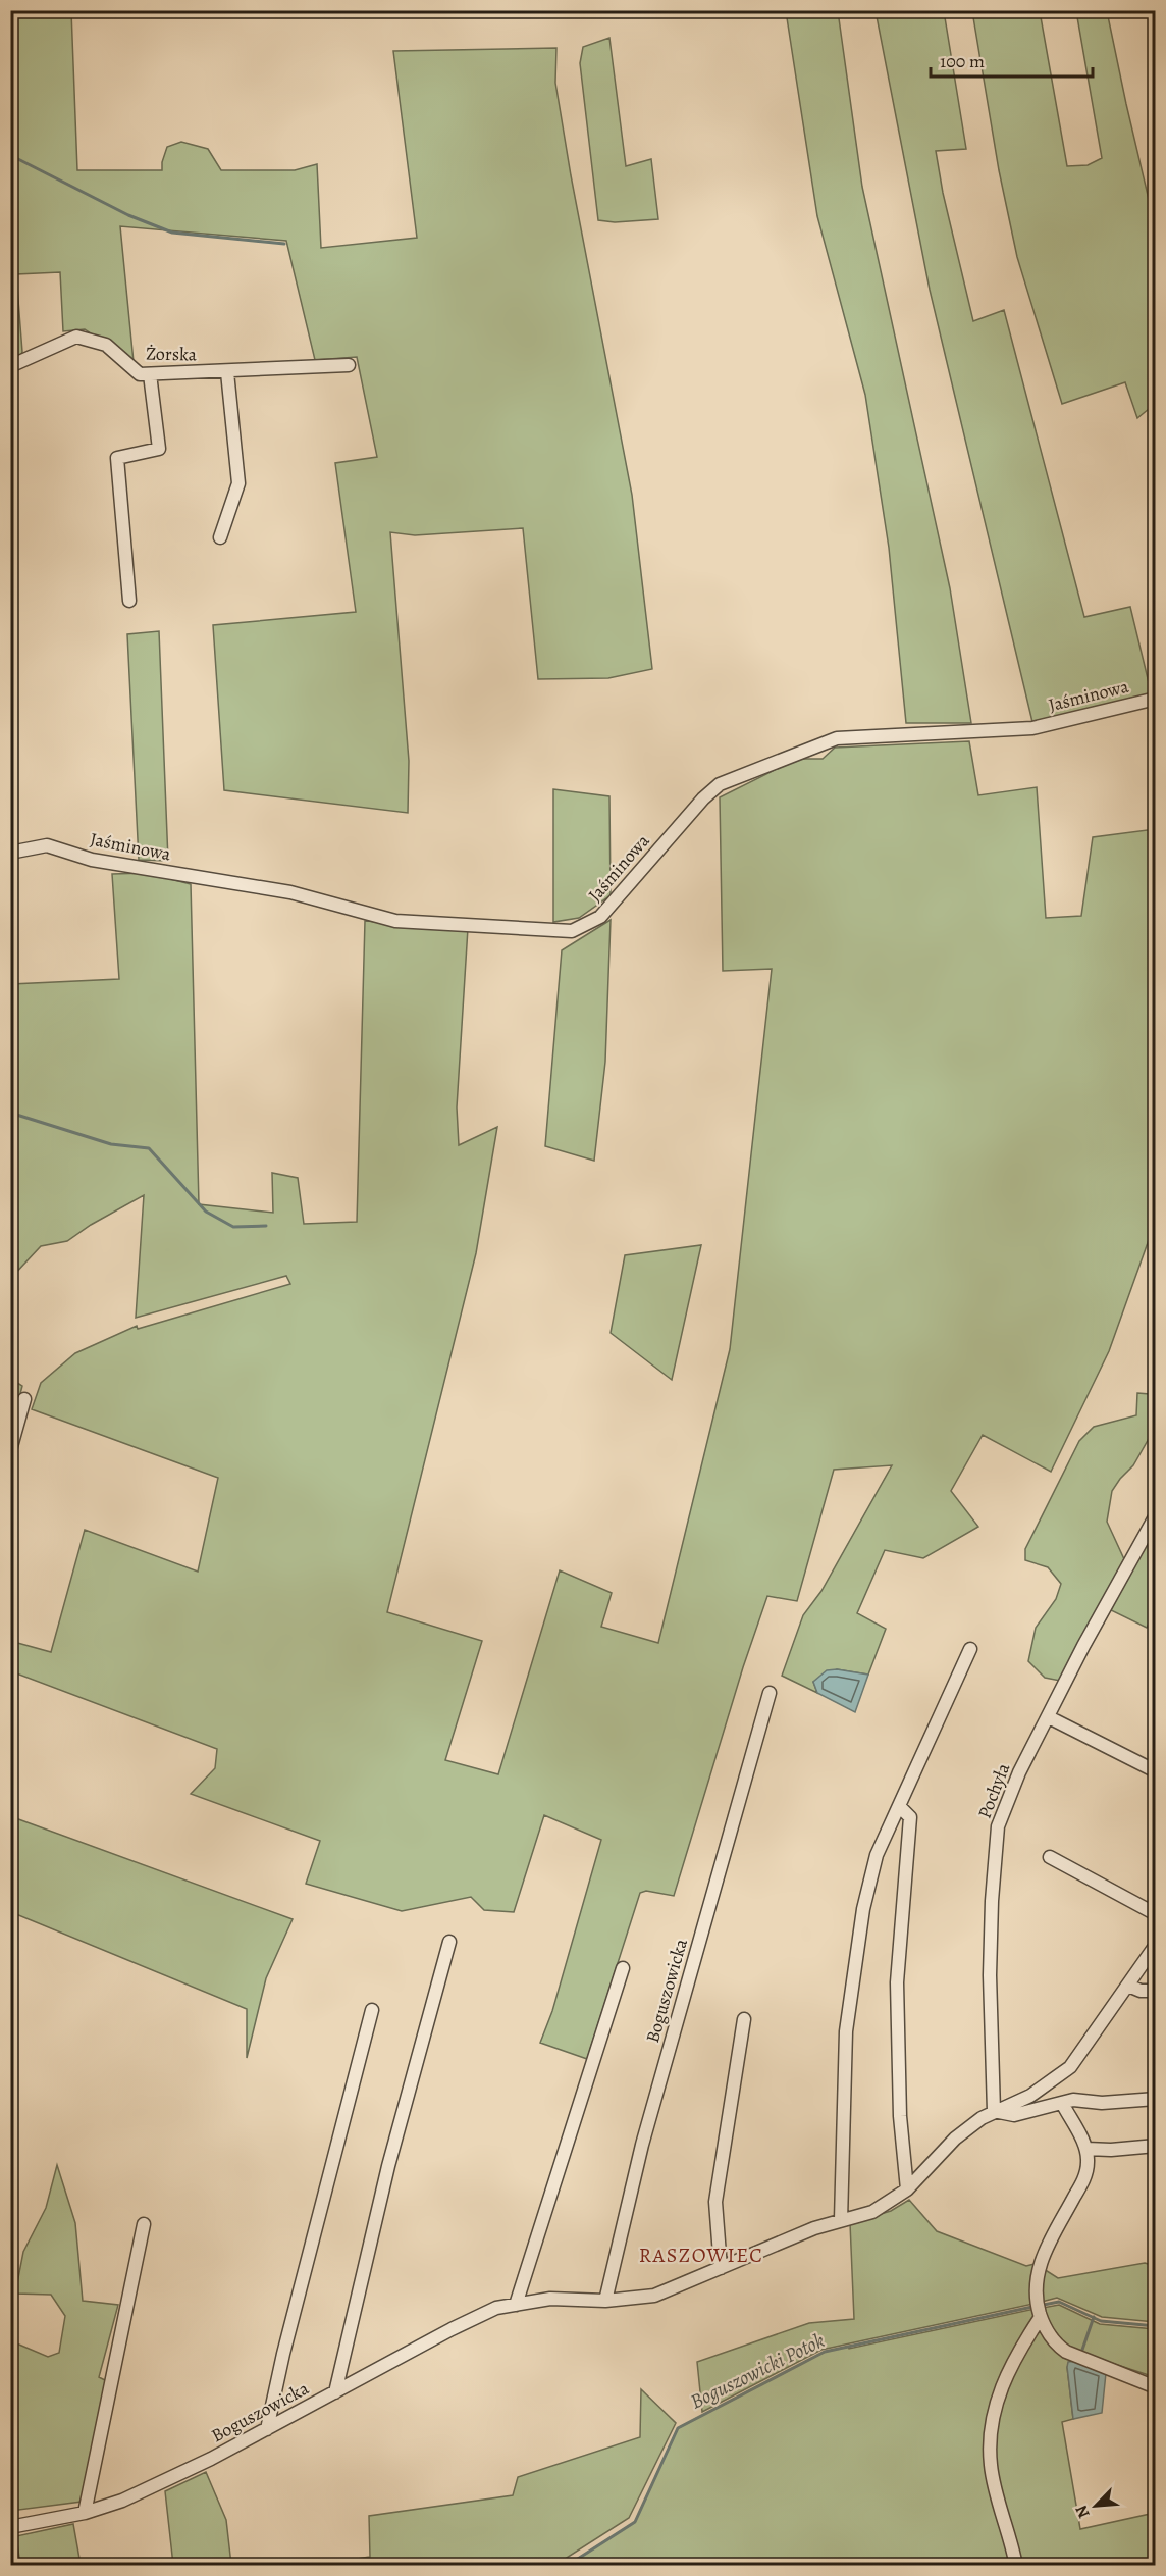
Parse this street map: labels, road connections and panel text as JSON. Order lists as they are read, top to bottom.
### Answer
{
  "streets": {
    "street": [
      "Żorska",
      "Jaśminowa",
      "Pochyła",
      "Boguszowicka"
    ]
  },
  "crossings": [
    ["Pochyła", "Boguszowicka"]
  ],
  "districts": ["RASZOWIEC"],
  "water": ["Boguszowicki Potok"],
  "scale_bar": "100 m",
  "north": "bottom left"
}
